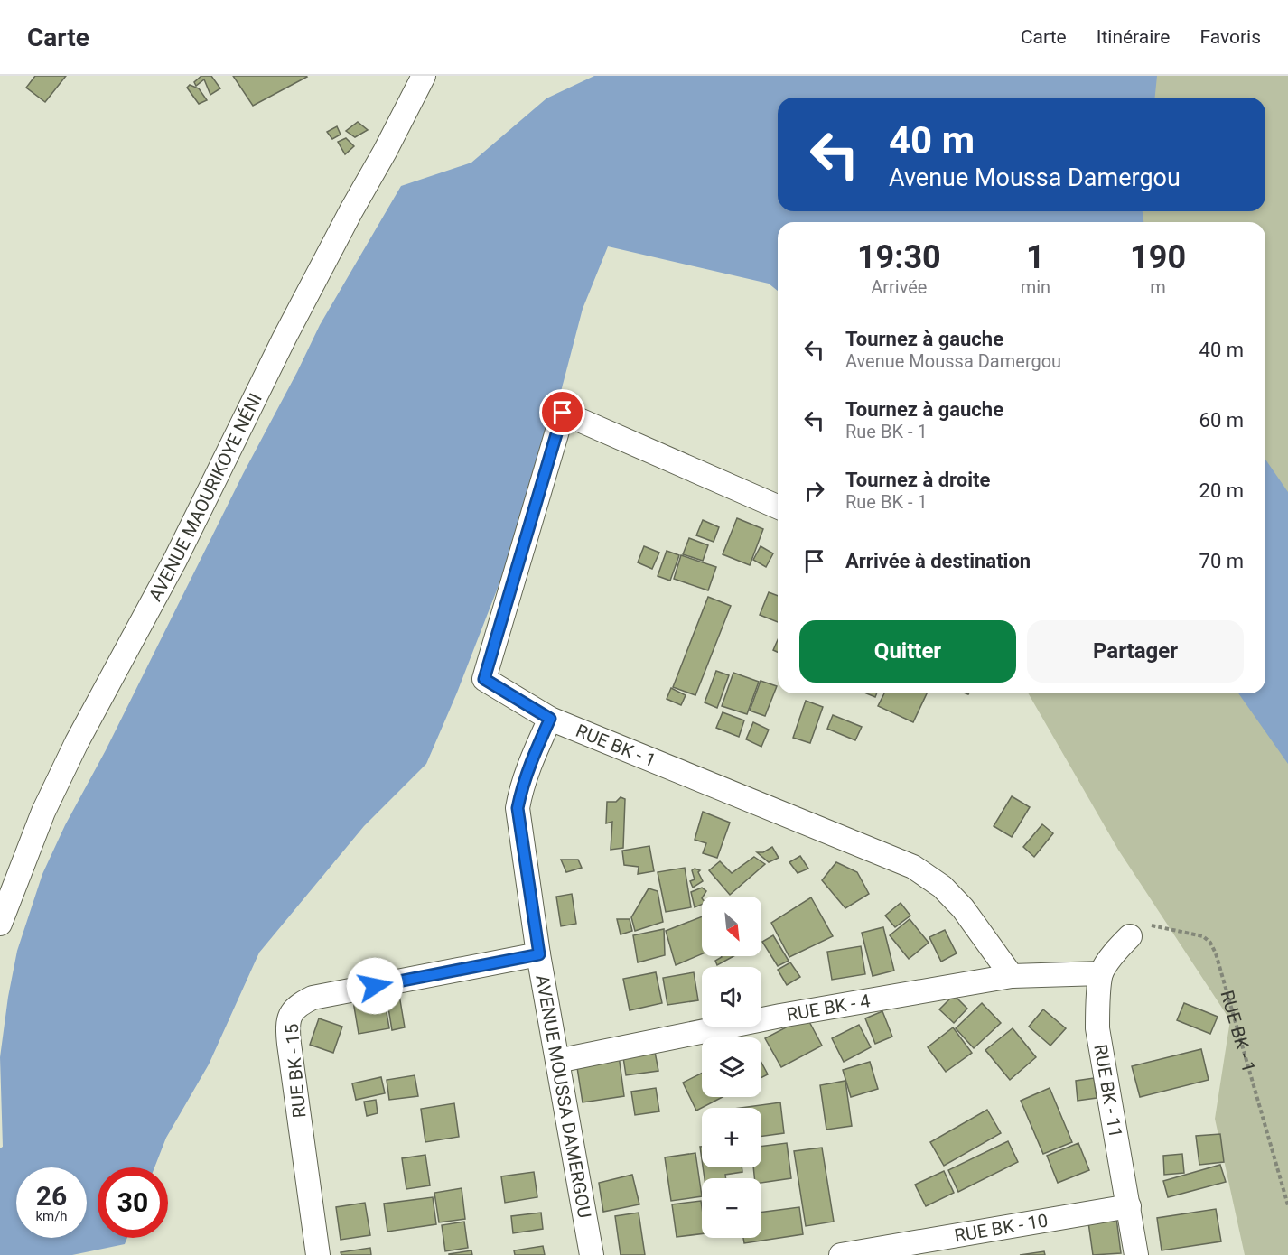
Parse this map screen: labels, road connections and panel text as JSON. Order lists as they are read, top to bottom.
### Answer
{
  "streets": {
    "street": [
      "AVENUE MAOURIKOYE NÉNI",
      "RUE BK - 1",
      "RUE BK - 4",
      "RUE BK - 15",
      "RUE BK - 11",
      "AVENUE MOUSSA DAMERGOU",
      "RUE BK - 10"
    ]
  },
  "crossings": [
    ["RUE BK - 1", "RUE BK - 4"],
    ["RUE BK - 1", "RUE BK - 11"],
    ["RUE BK - 1", "AVENUE MOUSSA DAMERGOU"],
    ["RUE BK - 4", "RUE BK - 11"],
    ["RUE BK - 4", "AVENUE MOUSSA DAMERGOU"],
    ["RUE BK - 15", "AVENUE MOUSSA DAMERGOU"],
    ["RUE BK - 11", "RUE BK - 10"]
  ],
  "north": "bottom right",
  "page": {
    "header": "Carte",
    "nav": ["Carte", "Itinéraire", "Favoris"],
    "turn": ["40 m", "Avenue Moussa Damergou"],
    "eta": [
      "19:30",
      "Arrivée",
      "1",
      "min",
      "190",
      "m"
    ],
    "list": [
      {
        "name": "Tournez à gauche",
        "note": "Avenue Moussa Damergou",
        "value": "40 m"
      },
      {
        "name": "Tournez à gauche",
        "note": "Rue BK - 1",
        "value": "60 m"
      },
      {
        "name": "Tournez à droite",
        "note": "Rue BK - 1",
        "value": "20 m"
      },
      {
        "name": "Arrivée à destination",
        "value": "70 m"
      }
    ],
    "buttons": ["Quitter", "Partager"],
    "map_buttons": ["+", "−"],
    "speed": "26 km/h",
    "limit": "30"
  }
}
